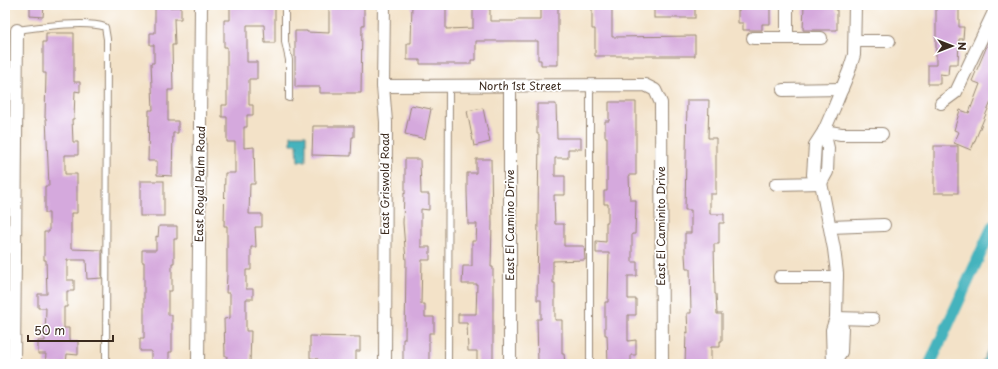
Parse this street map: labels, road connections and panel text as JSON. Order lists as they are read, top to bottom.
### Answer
{
  "streets": {
    "street": [
      "North 1st Street",
      "East Royal Palm Road",
      "East Griswold Road",
      "East El Camino Drive",
      "East El Caminito Drive"
    ]
  },
  "crossings": [
    ["North 1st Street", "East Griswold Road"],
    ["North 1st Street", "East El Camino Drive"],
    ["North 1st Street", "East El Caminito Drive"]
  ],
  "scale_bar": "50 m",
  "north": "right"
}
